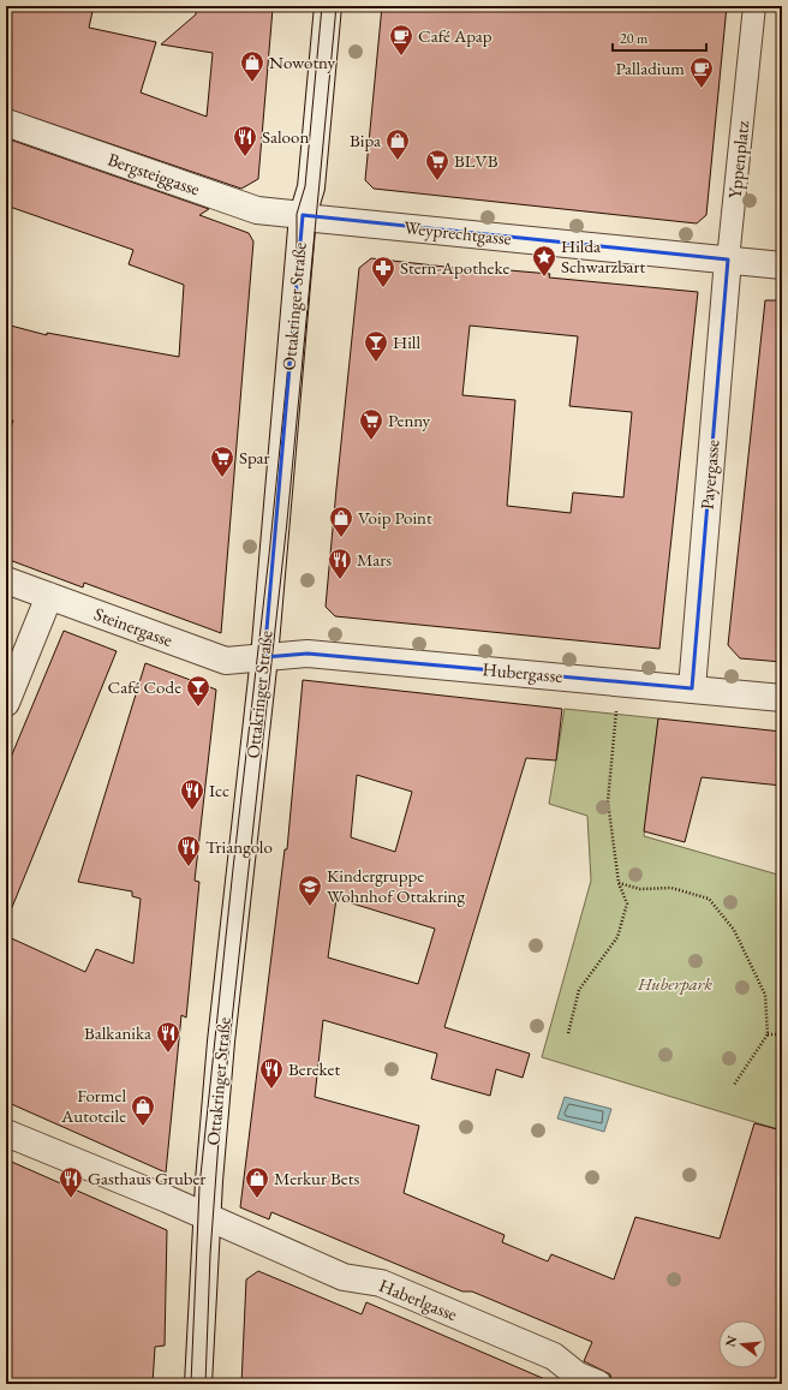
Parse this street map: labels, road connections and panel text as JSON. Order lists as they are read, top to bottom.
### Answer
{
  "streets": {
    "street": [
      "Yppenplatz",
      "Bergsteiggasse",
      "Weyprechtgasse",
      "Ottakringer Straße",
      "Payergasse",
      "Steinergasse",
      "Hubergasse",
      "Haberlgasse"
    ]
  },
  "crossings": [
    ["Yppenplatz", "Weyprechtgasse"],
    ["Yppenplatz", "Payergasse"],
    ["Bergsteiggasse", "Weyprechtgasse"],
    ["Bergsteiggasse", "Ottakringer Straße"],
    ["Weyprechtgasse", "Ottakringer Straße"],
    ["Weyprechtgasse", "Payergasse"],
    ["Ottakringer Straße", "Steinergasse"],
    ["Ottakringer Straße", "Hubergasse"],
    ["Ottakringer Straße", "Haberlgasse"],
    ["Payergasse", "Hubergasse"],
    ["Steinergasse", "Hubergasse"]
  ],
  "parks": ["Huberpark"],
  "places": {
    "cafe": ["Café Apap", "Palladium"],
    "shop": [
      "Nowotny",
      "Bipa",
      "Voip Point",
      "Formel Autoteile",
      "Merkur Bets"
    ],
    "restaurant": [
      "Saloon",
      "Mars",
      "Icc",
      "Triangolo",
      "Balkanika",
      "Bereket",
      "Gasthaus Gruber"
    ],
    "supermarket": ["BLVB", "Penny", "Spar"],
    "place": ["Hilda Schwarzbart"],
    "pharmacy": ["Stern-Apotheke"],
    "bar": ["Hill", "Café Code"],
    "school or university": ["Kindergruppe Wohnhof Ottakring"]
  },
  "scale_bar": "20 m",
  "north": "left"
}
